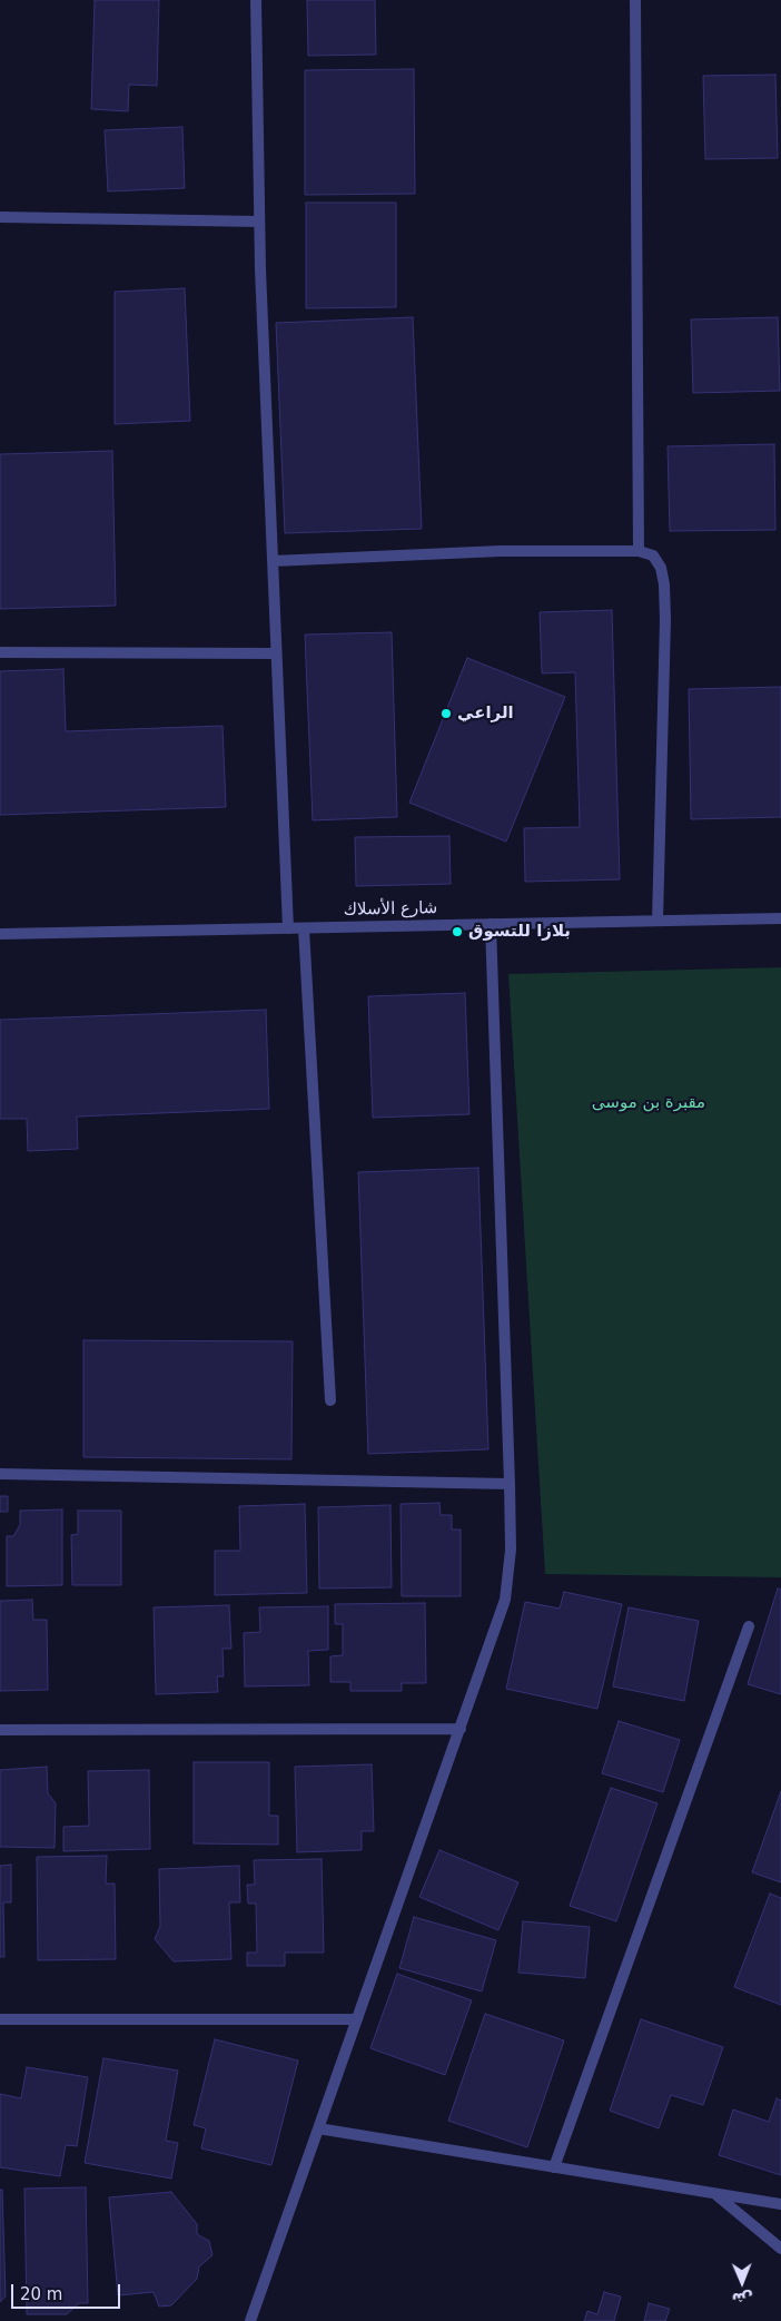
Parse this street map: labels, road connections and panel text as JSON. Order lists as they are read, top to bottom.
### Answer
{
  "streets": {
    "street": ["شارع الأسلاك"]
  },
  "parks": ["مقبرة بن موسى"],
  "places": ["الراعي", "بلازا للتسوق"],
  "scale_bar": "20 m",
  "north": "bottom"
}
